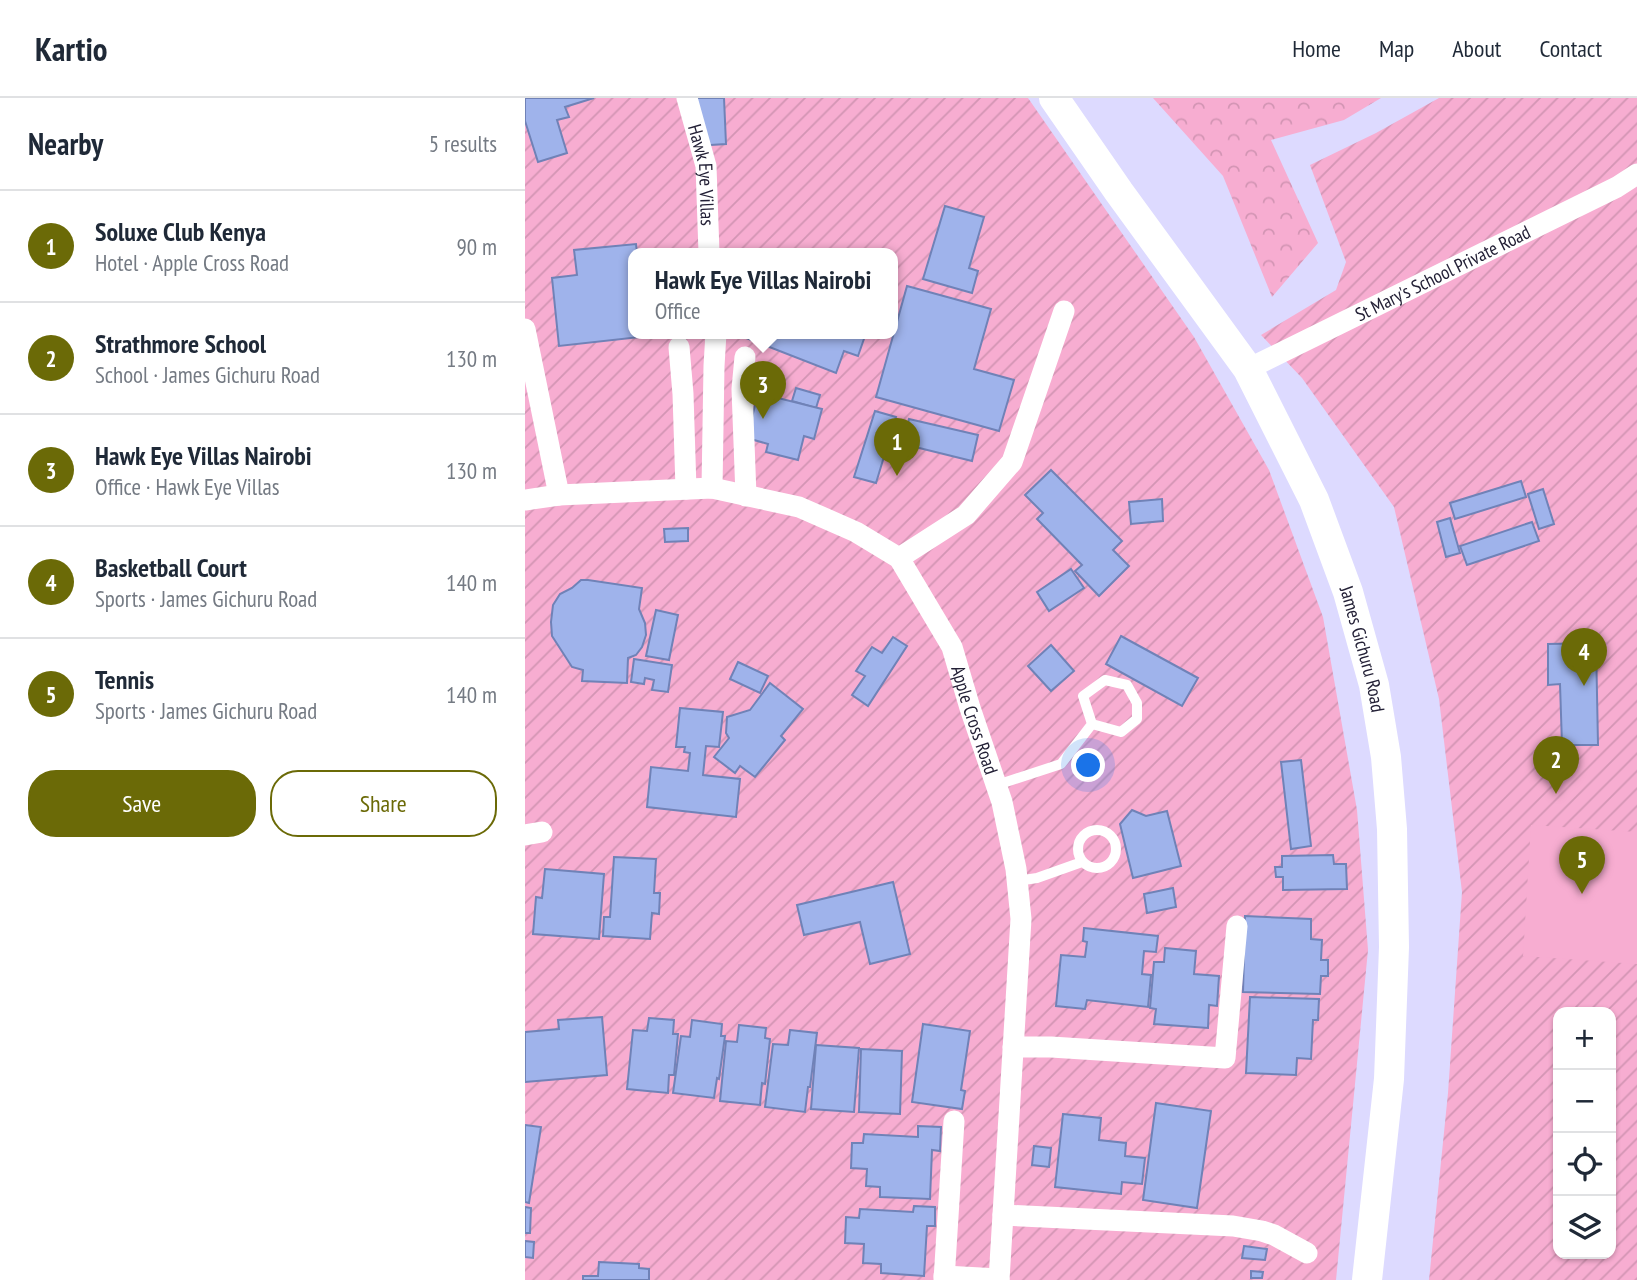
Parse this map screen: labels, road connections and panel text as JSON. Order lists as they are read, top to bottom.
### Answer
{
  "streets": {
    "main road": ["James Gichuru Road"],
    "street": ["Hawk Eye Villas", "St Mary's School Private Road", "Apple Cross Road"]
  },
  "crossings": [
    ["St Mary's School Private Road", "James Gichuru Road"]
  ],
  "page": {
    "header": "Kartio",
    "nav": [
      "Home",
      "Map",
      "About",
      "Contact"
    ],
    "heading": ["Nearby", "5 results"],
    "list": [
      {
        "mark": "1",
        "name": "Soluxe Club Kenya",
        "note": "Hotel · Apple Cross Road",
        "value": "90 m"
      },
      {
        "mark": "2",
        "name": "Strathmore School",
        "note": "School · James Gichuru Road",
        "value": "130 m"
      },
      {
        "mark": "3",
        "name": "Hawk Eye Villas Nairobi",
        "note": "Office · Hawk Eye Villas",
        "value": "130 m"
      },
      {
        "mark": "4",
        "name": "Basketball Court",
        "note": "Sports · James Gichuru Road",
        "value": "140 m"
      },
      {
        "mark": "5",
        "name": "Tennis",
        "note": "Sports · James Gichuru Road",
        "value": "140 m"
      }
    ],
    "popup": ["Hawk Eye Villas Nairobi", "Office"],
    "pins": [
      "3",
      "1",
      "4",
      "2",
      "5"
    ],
    "buttons": ["Save", "Share"],
    "map_buttons": ["+", "−"]
  }
}
